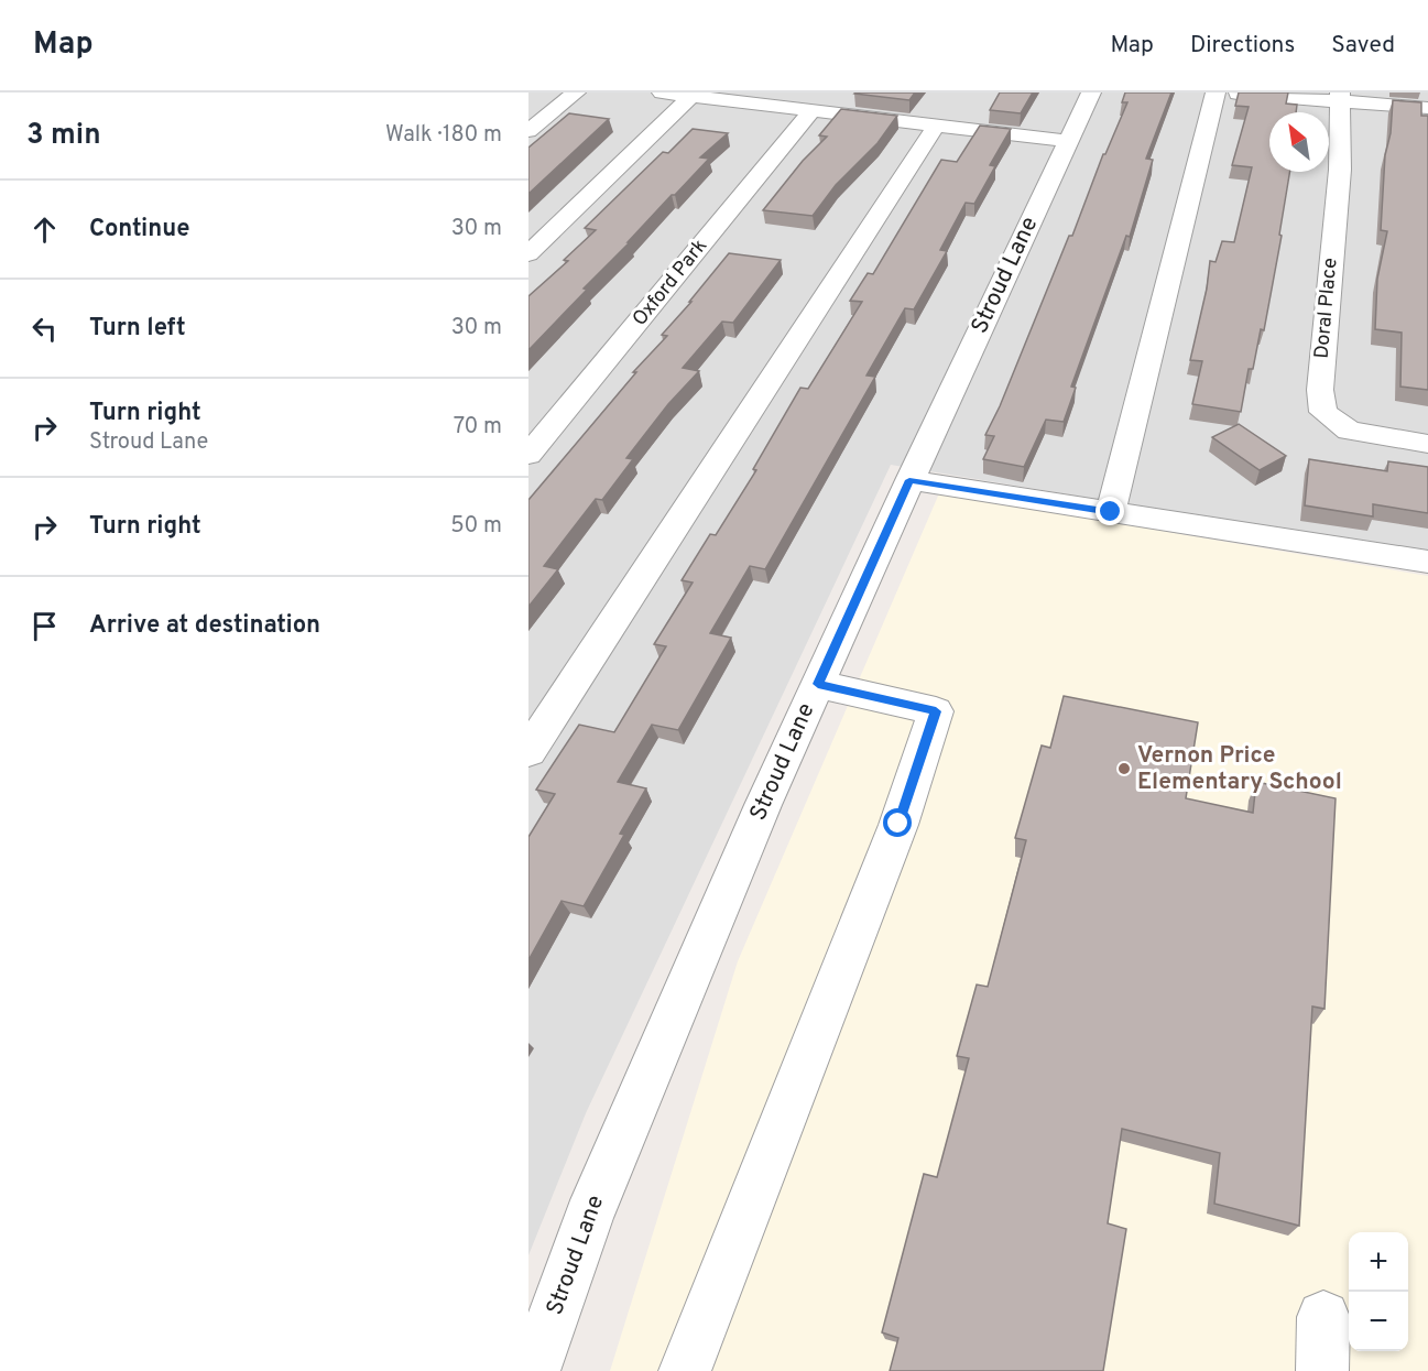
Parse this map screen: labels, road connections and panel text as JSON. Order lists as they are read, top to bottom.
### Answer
{
  "streets": {
    "street": ["Stroud Lane", "Oxford Park", "Doral Place"]
  },
  "places": ["Vernon Price Elementary School"],
  "north": "top left",
  "page": {
    "header": "Map",
    "nav": ["Map", "Directions", "Saved"],
    "heading": ["3 min", "Walk · 180 m"],
    "list": [
      ["Continue", "30 m"],
      ["Turn left", "30 m"],
      ["Turn right", "Stroud Lane", "70 m"],
      ["Turn right", "50 m"],
      "Arrive at destination"
    ],
    "map_buttons": ["+", "−"]
  }
}
